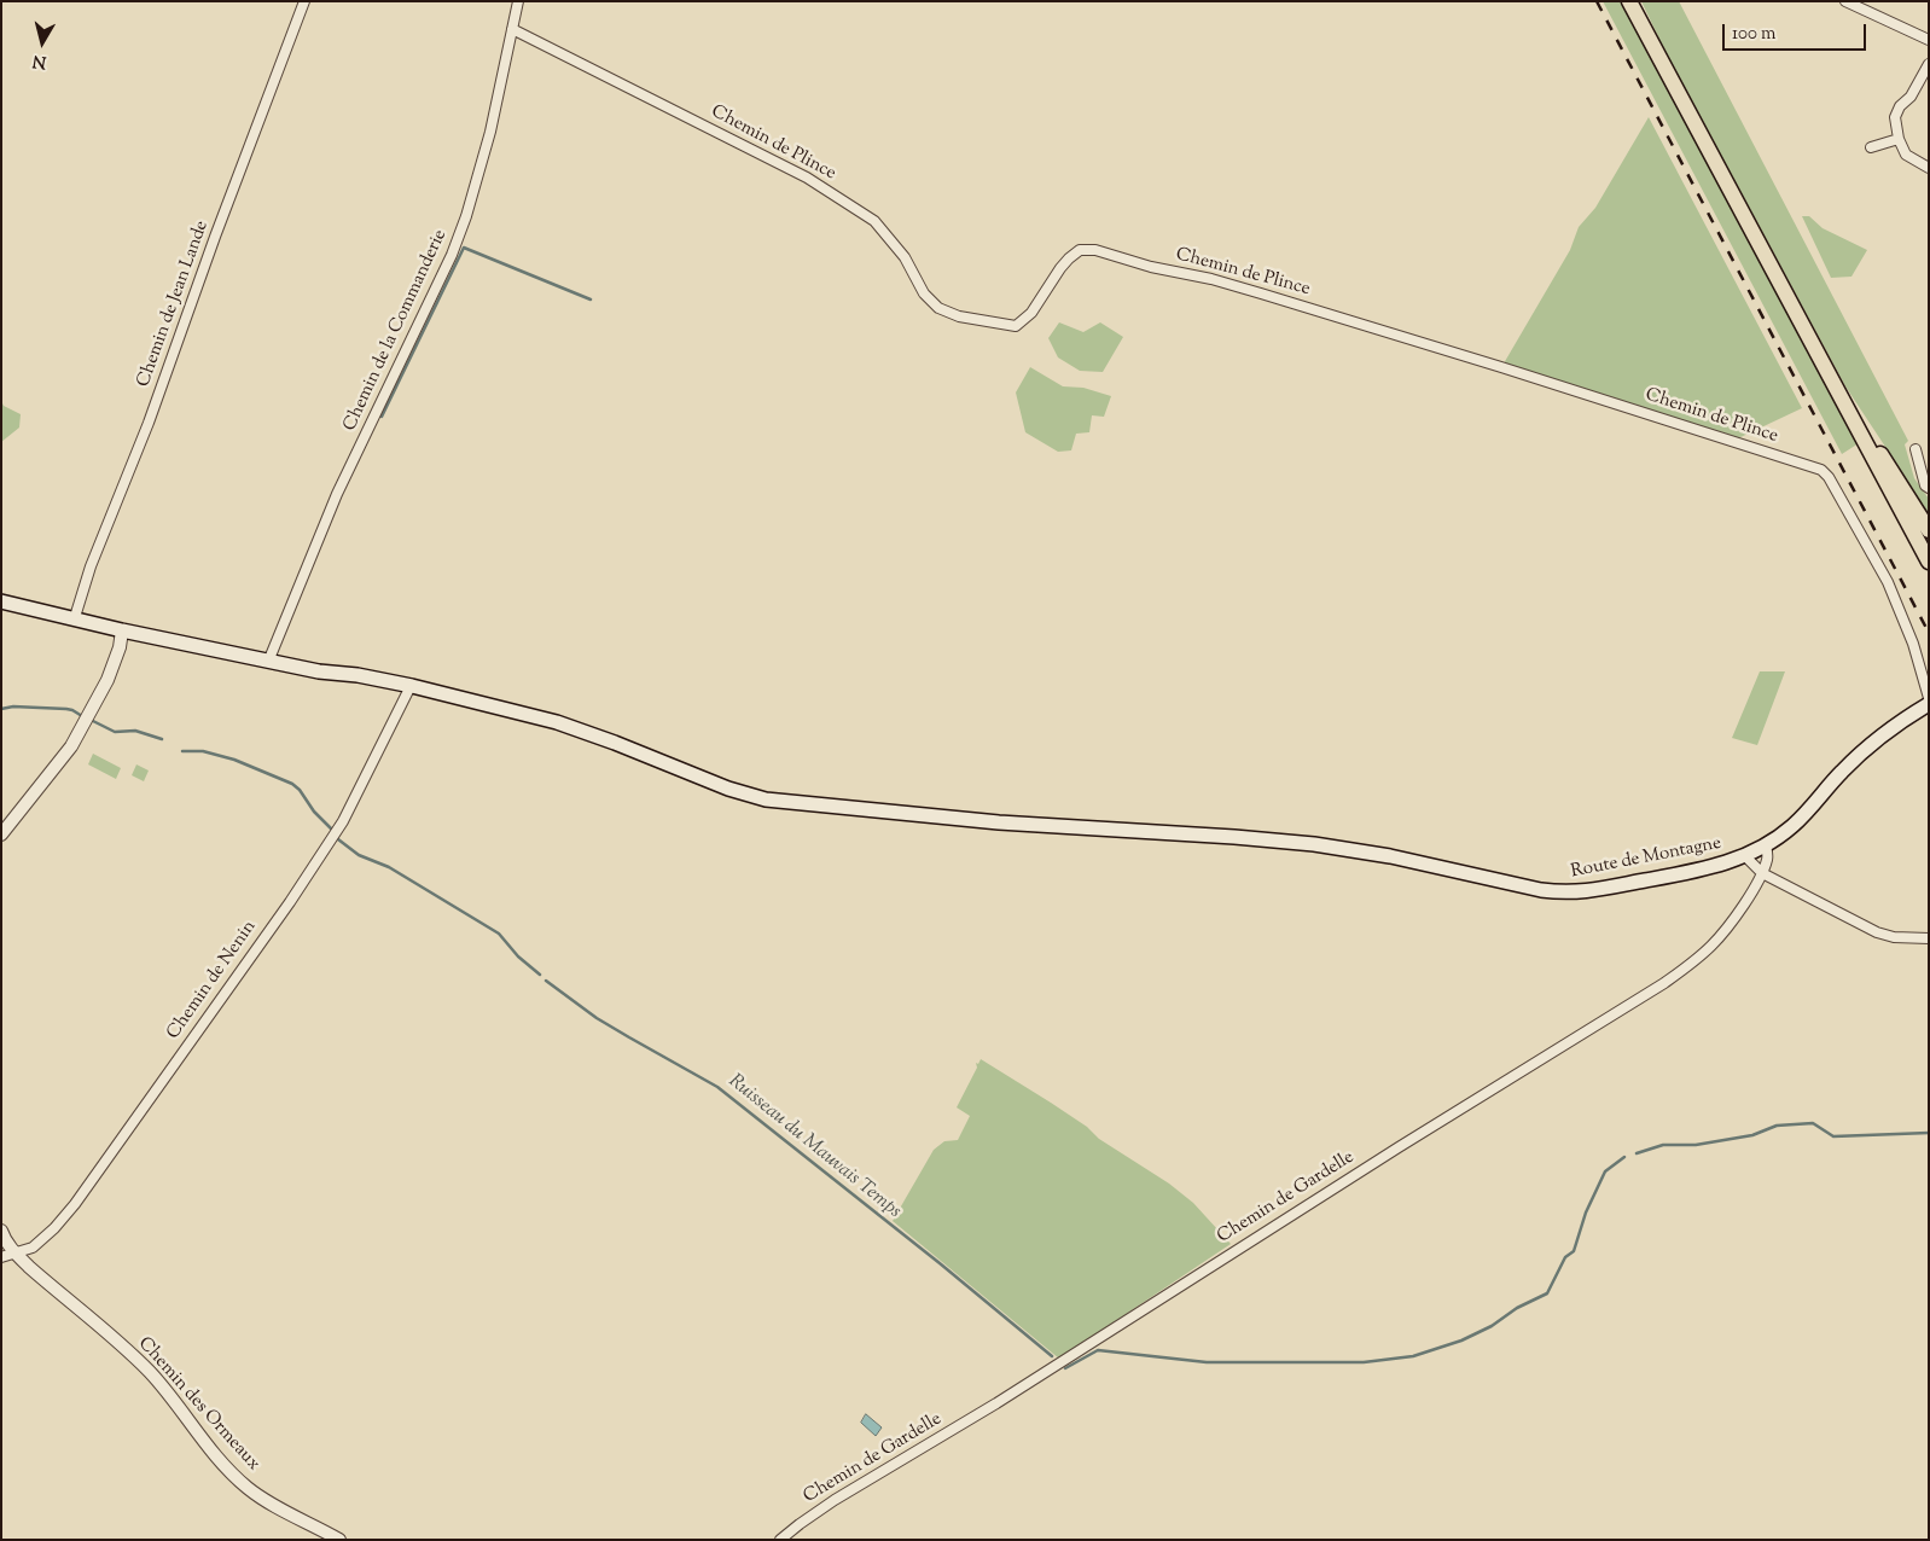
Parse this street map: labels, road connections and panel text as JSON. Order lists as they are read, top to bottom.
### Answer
{
  "streets": {
    "main road": ["Route de Montagne"],
    "street": [
      "Chemin de Plince",
      "Chemin de Jean Lande",
      "Chemin de la Commanderie",
      "Chemin de Nenin",
      "Chemin de Gardelle",
      "Chemin des Ormeaux"
    ]
  },
  "crossings": [
    ["Chemin de Plince", "Chemin de la Commanderie"],
    ["Chemin de Jean Lande", "Route de Montagne"],
    ["Chemin de la Commanderie", "Route de Montagne"],
    ["Route de Montagne", "Chemin de Nenin"],
    ["Route de Montagne", "Chemin de Gardelle"],
    ["Chemin de Nenin", "Chemin des Ormeaux"]
  ],
  "water": ["Ruisseau du Mauvais Temps"],
  "scale_bar": "100 m",
  "north": "bottom"
}
